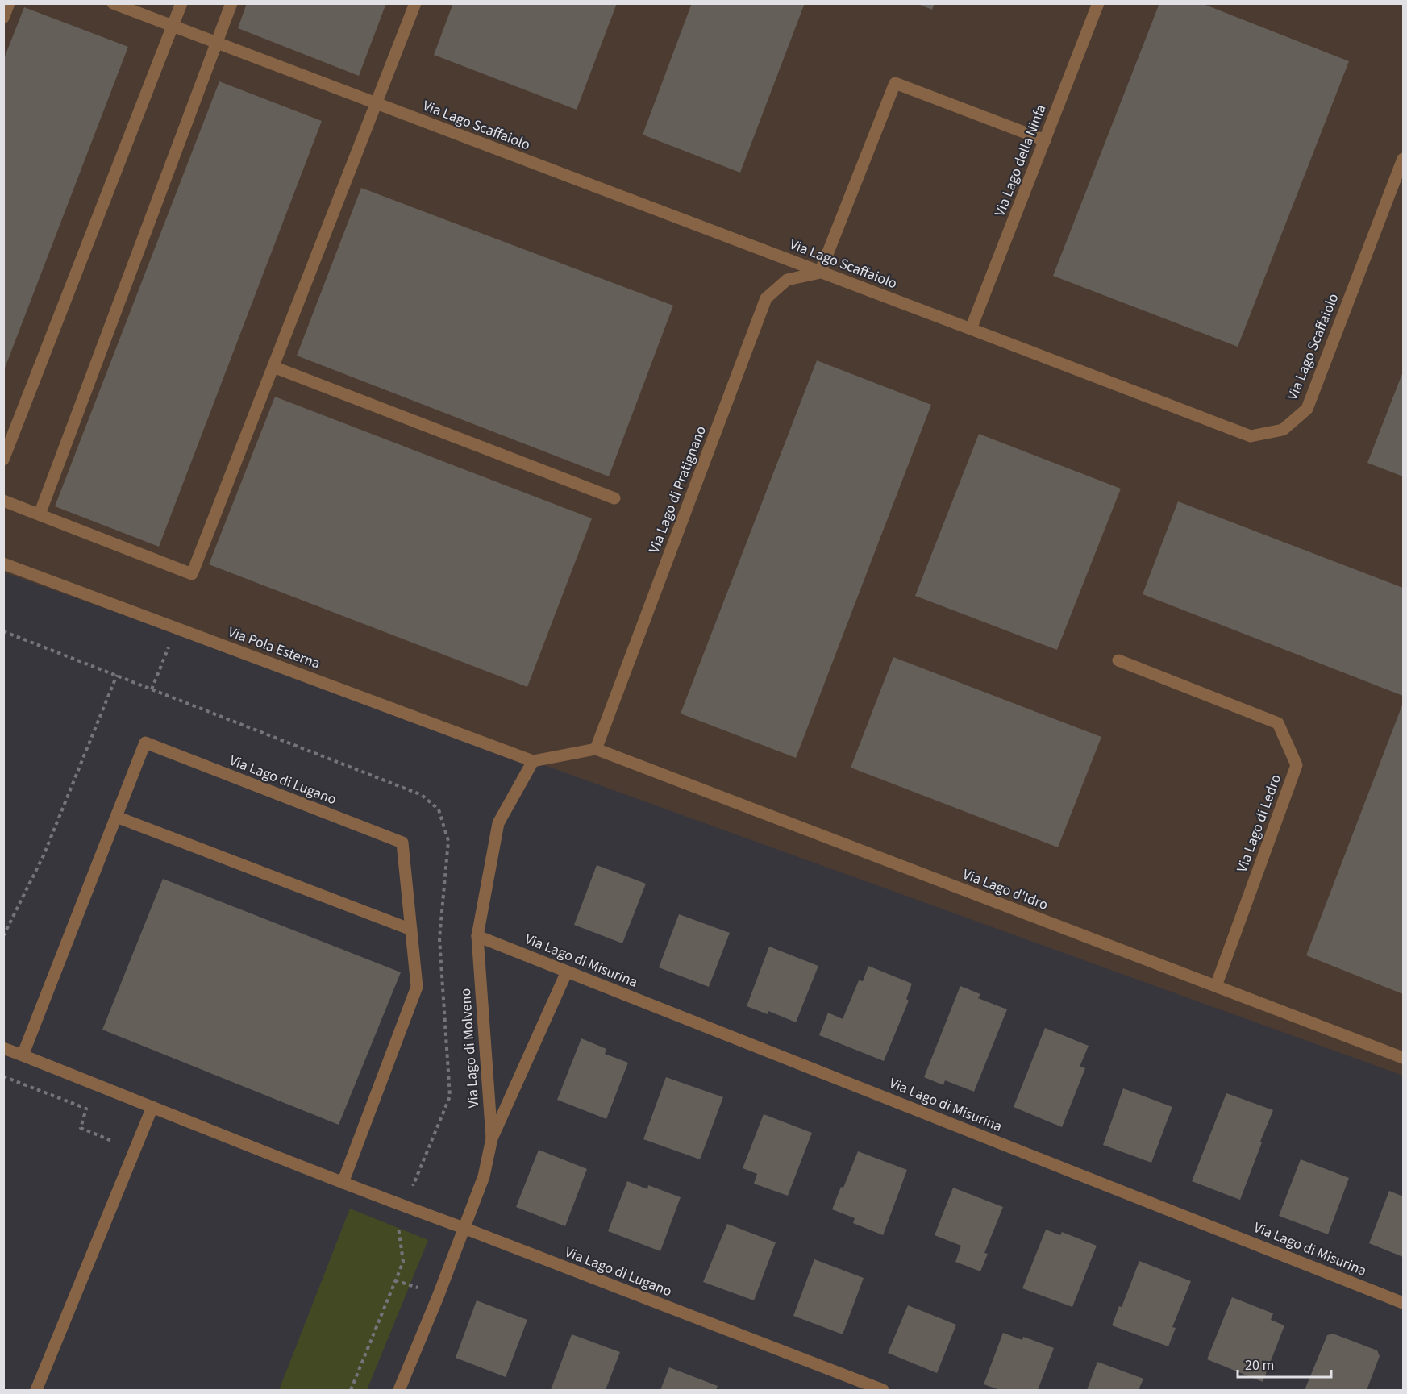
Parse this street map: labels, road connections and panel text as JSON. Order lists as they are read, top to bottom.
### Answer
{
  "streets": {
    "street": [
      "Via Lago Scaffaiolo",
      "Via Lago della Ninfa",
      "Via Lago di Pratignano",
      "Via Pola Esterna",
      "Via Lago di Lugano",
      "Via Lago di Ledro",
      "Via Lago d'Idro",
      "Via Lago di Misurina",
      "Via Lago di Molveno"
    ]
  },
  "crossings": [
    ["Via Lago Scaffaiolo", "Via Lago della Ninfa"],
    ["Via Lago Scaffaiolo", "Via Lago di Pratignano"],
    ["Via Lago di Pratignano", "Via Lago d'Idro"],
    ["Via Pola Esterna", "Via Lago di Molveno"],
    ["Via Lago di Lugano", "Via Lago di Molveno"],
    ["Via Lago di Ledro", "Via Lago d'Idro"],
    ["Via Lago di Misurina", "Via Lago di Molveno"]
  ],
  "scale_bar": "20 m"
}
